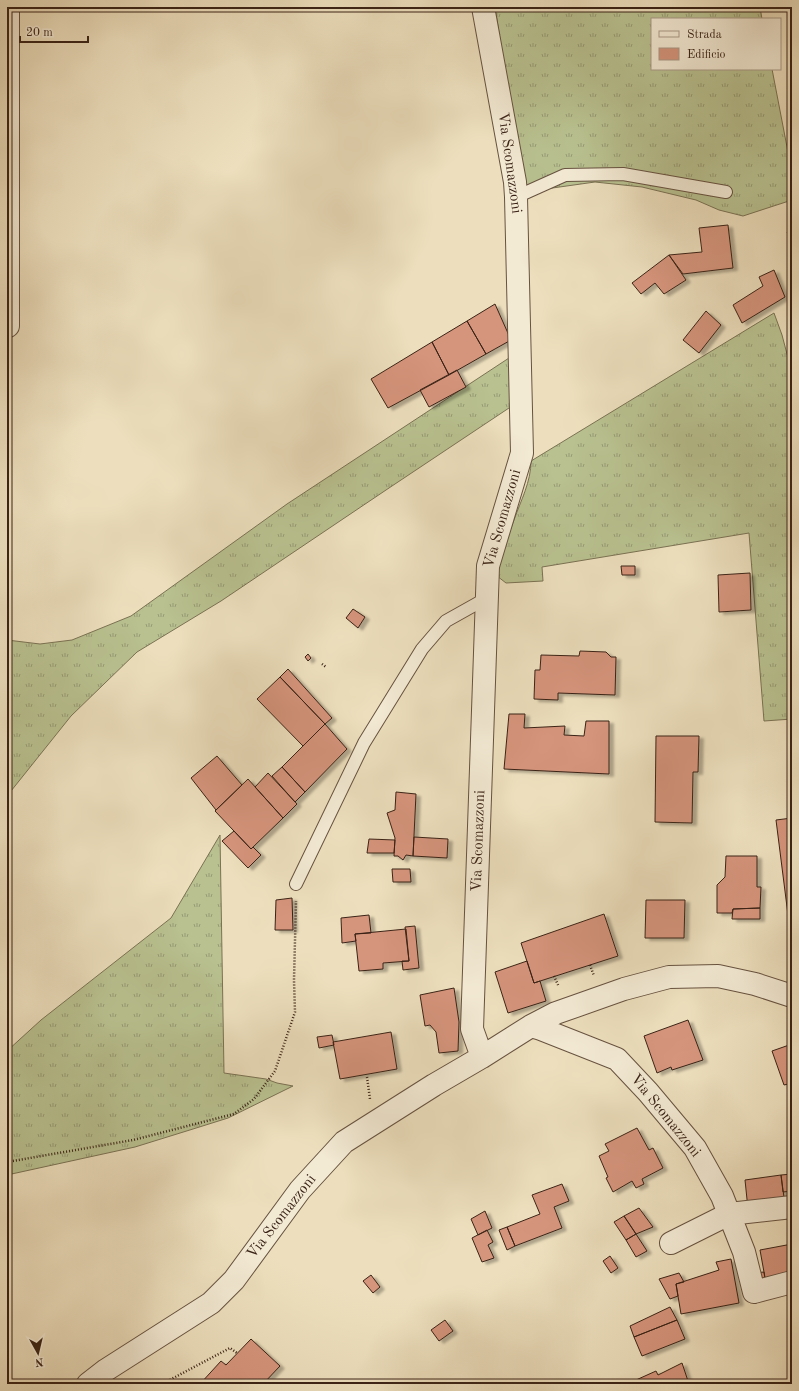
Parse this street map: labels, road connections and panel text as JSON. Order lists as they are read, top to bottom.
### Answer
{
  "streets": {
    "street": ["Via Scomazzoni"]
  },
  "legend": ["Strada", "Edificio"],
  "scale_bar": "20 m",
  "north": "bottom"
}
